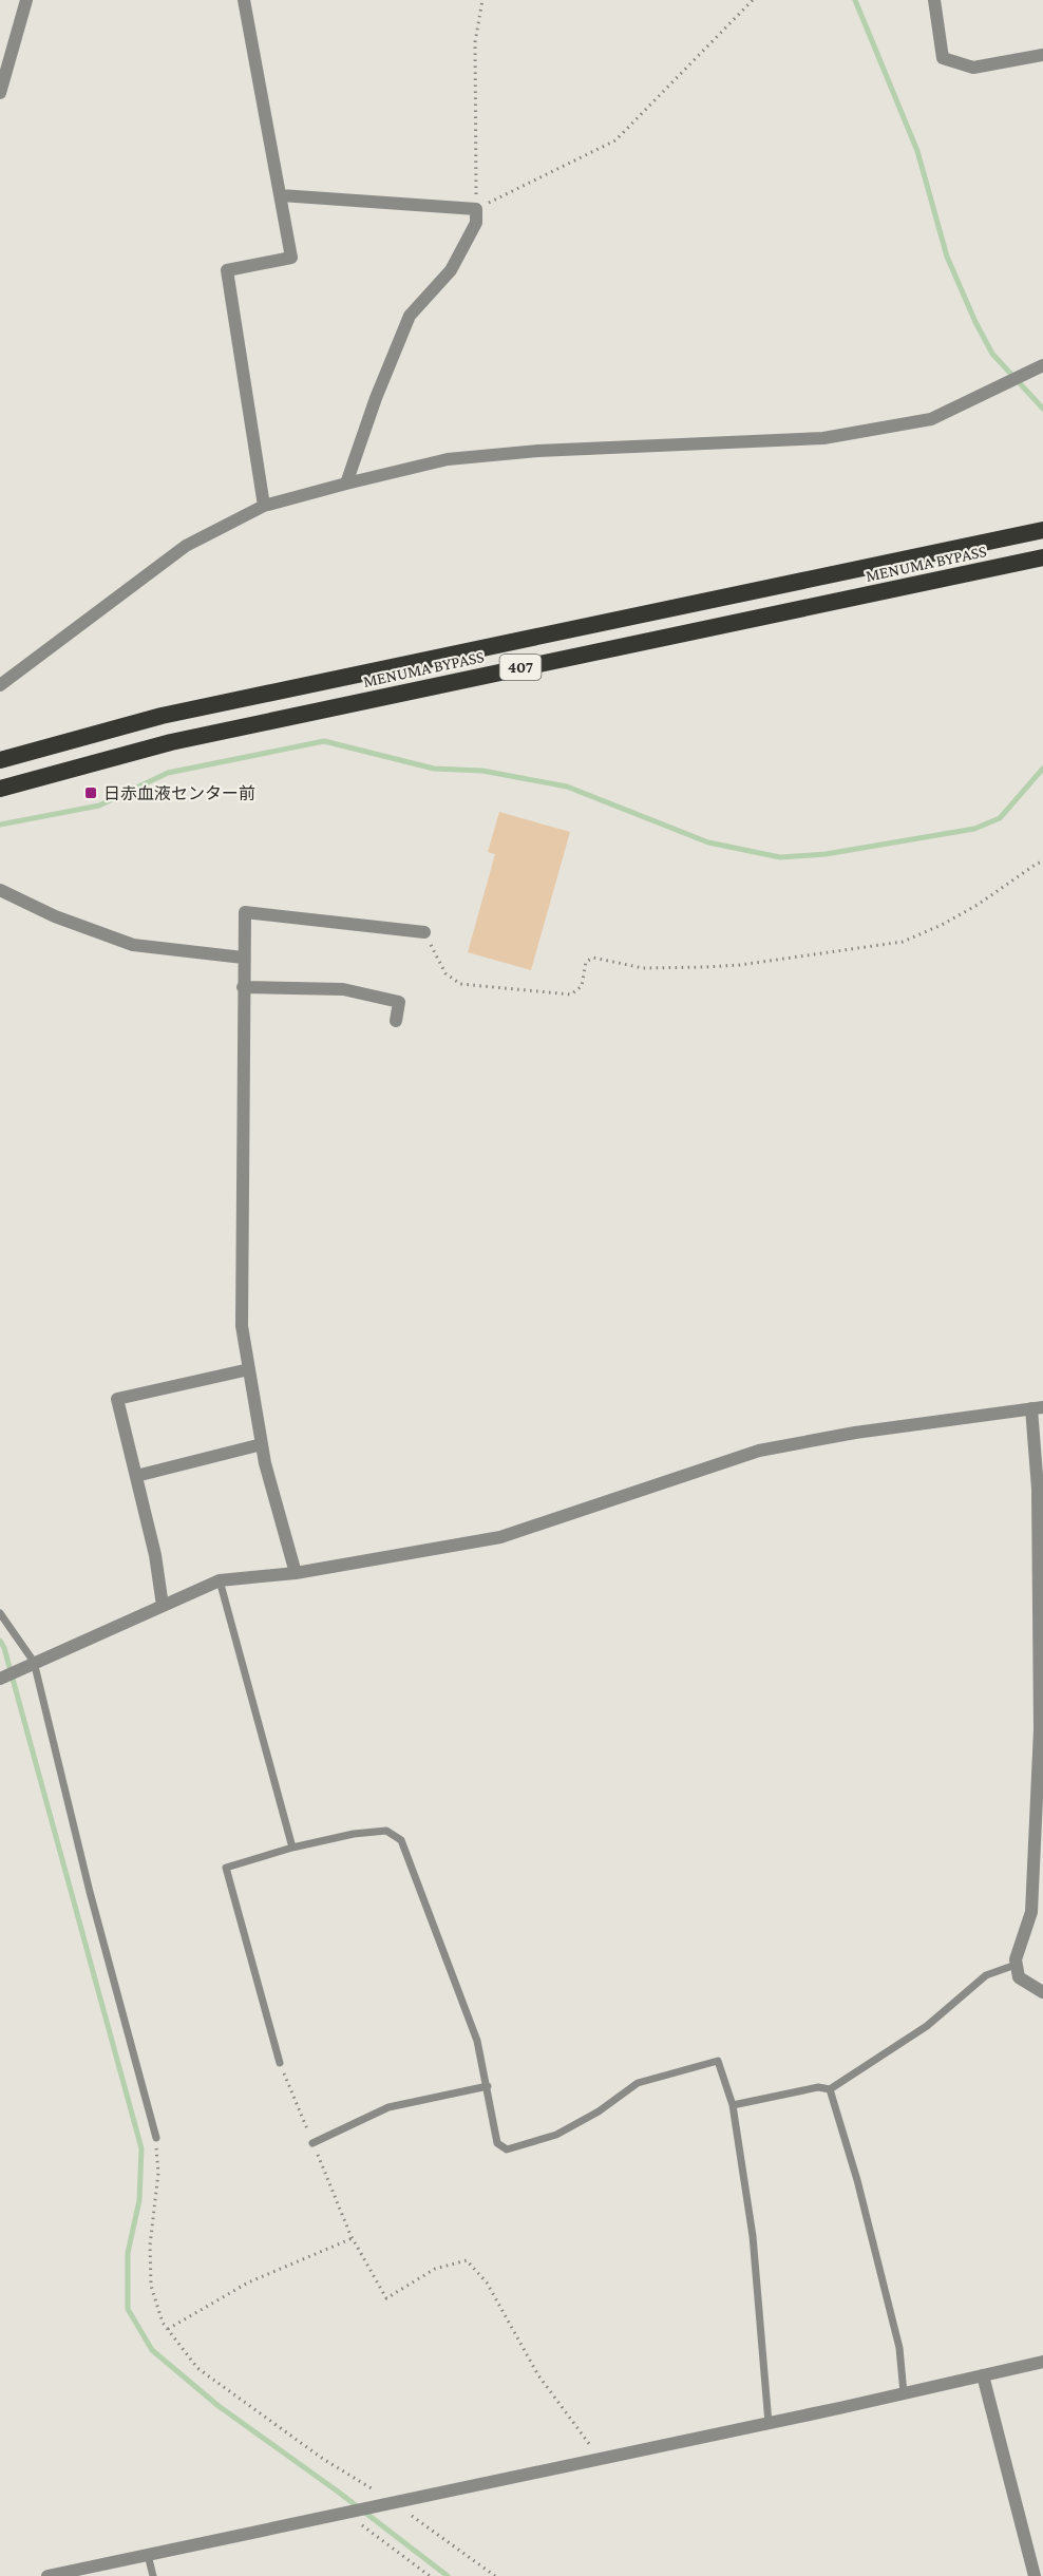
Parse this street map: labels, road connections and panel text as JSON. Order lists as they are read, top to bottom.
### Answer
{
  "streets": {
    "highway": ["MENUMA BYPASS", "407"]
  },
  "places": {
    "transit": ["日赤血液センター前"]
  }
}
